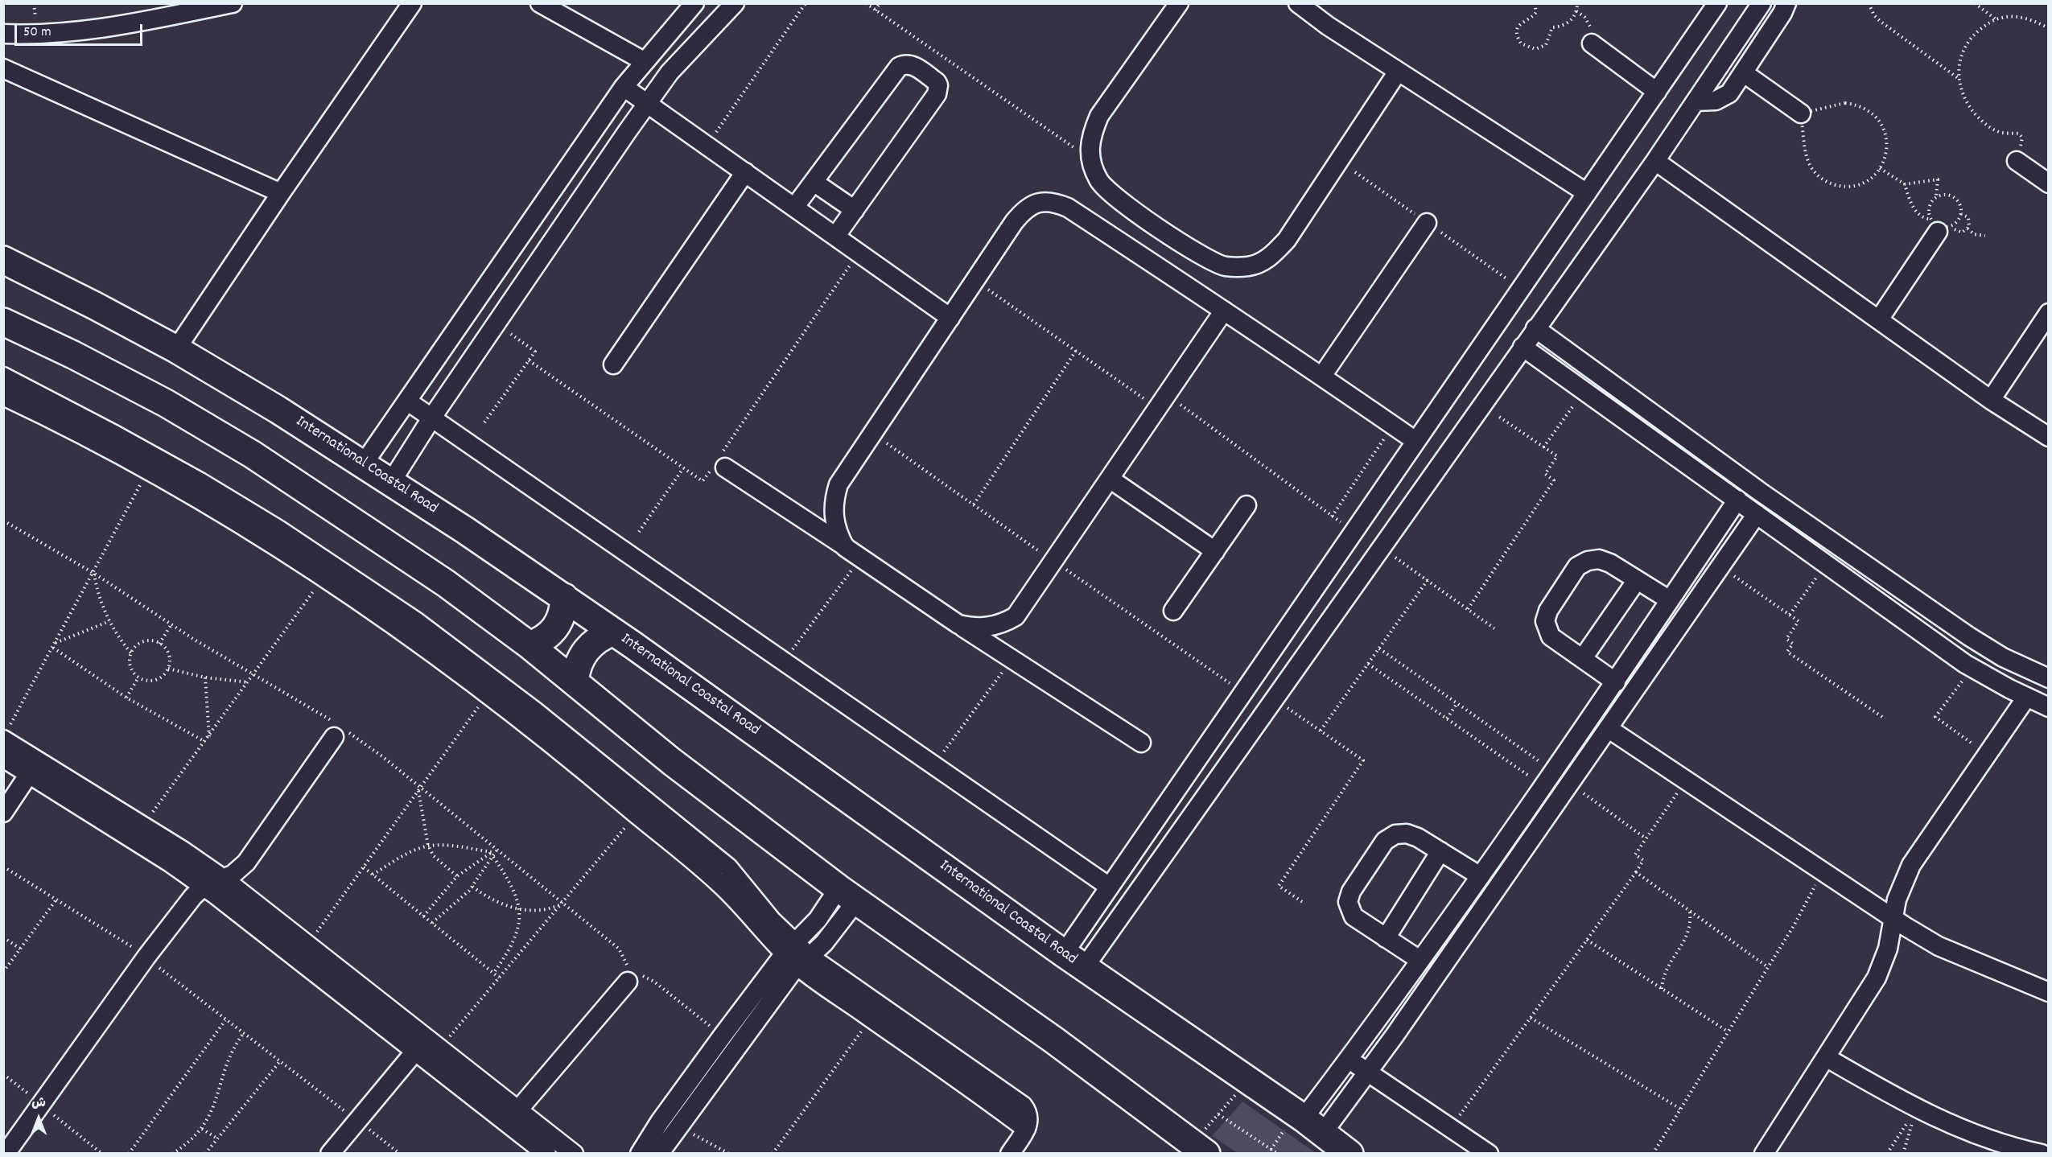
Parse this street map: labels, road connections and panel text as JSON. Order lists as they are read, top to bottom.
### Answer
{
  "streets": {
    "highway": ["International Coastal Road"]
  },
  "scale_bar": "50 m",
  "north": "top"
}
